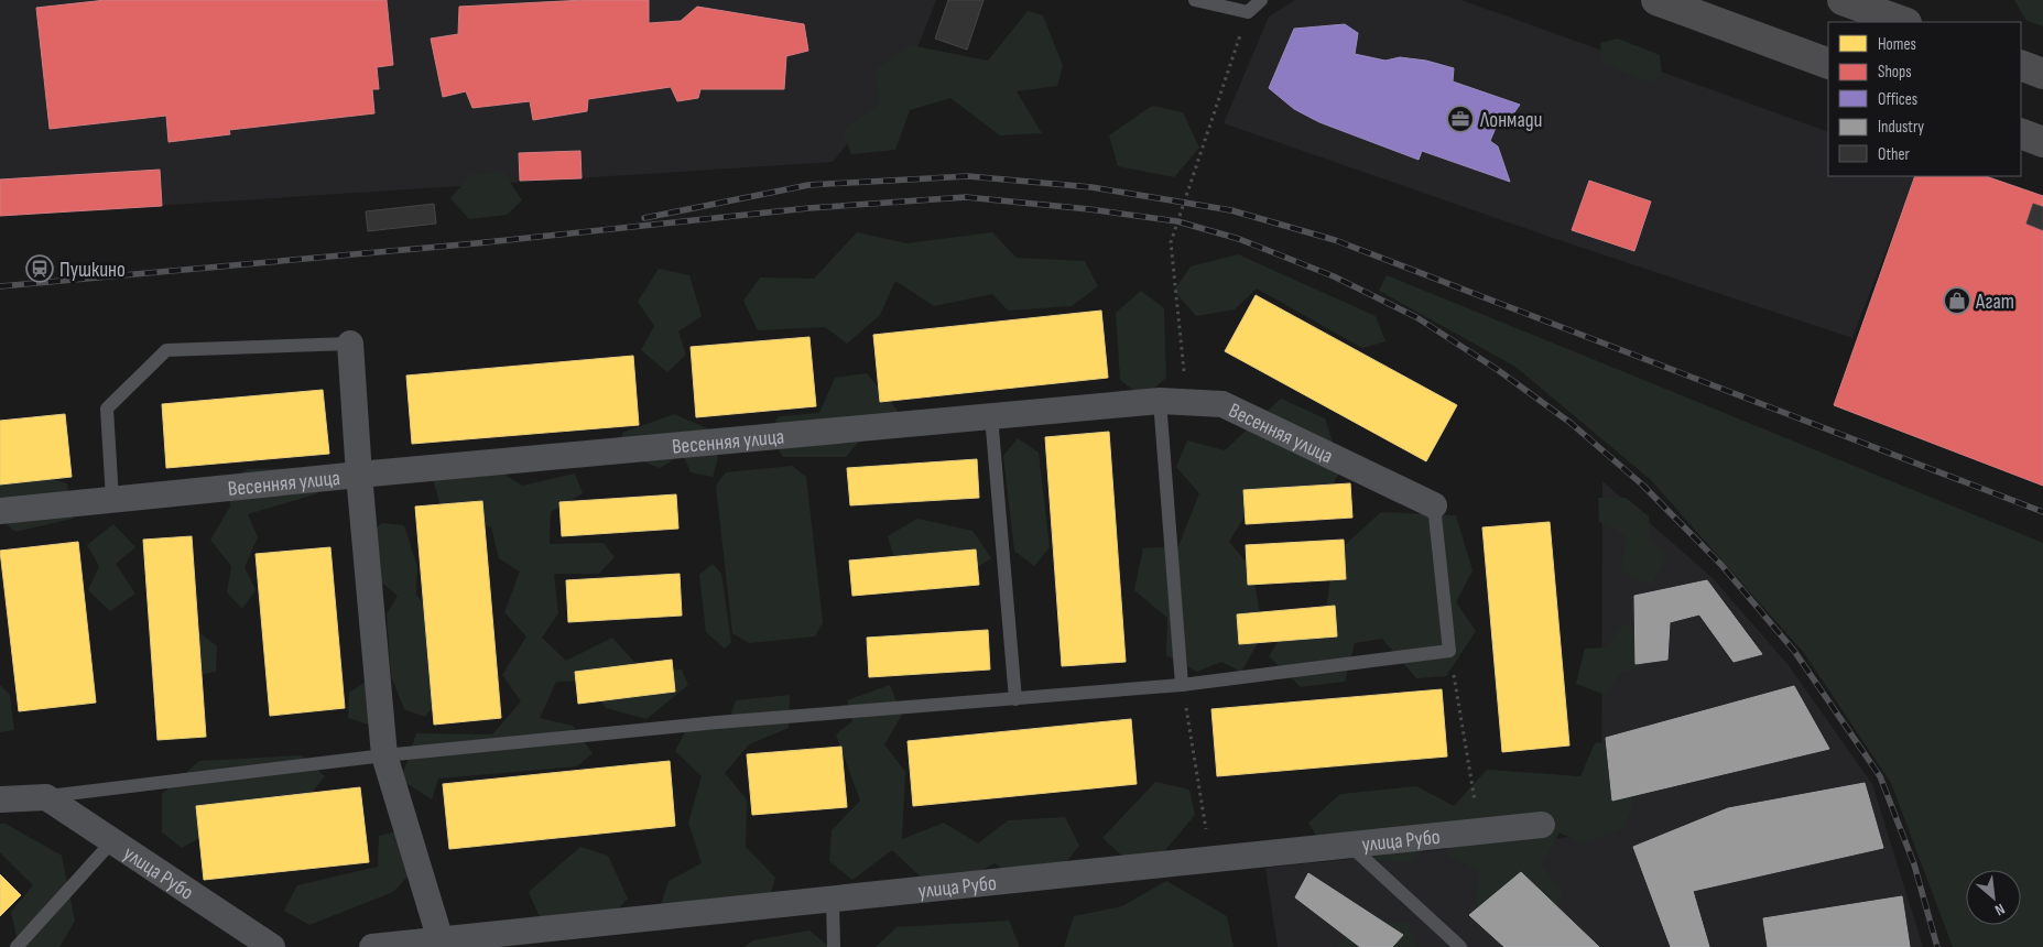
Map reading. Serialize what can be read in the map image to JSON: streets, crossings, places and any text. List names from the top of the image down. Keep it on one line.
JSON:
{"streets":{"street":["Весенняя улица","улица Рубо"]},"places":{"office":["Лонмади"],"station":["Пушкино"],"shop":["Агат"]},"legend":["Homes","Shops","Offices","Industry","Other"],"north":"bottom right"}
